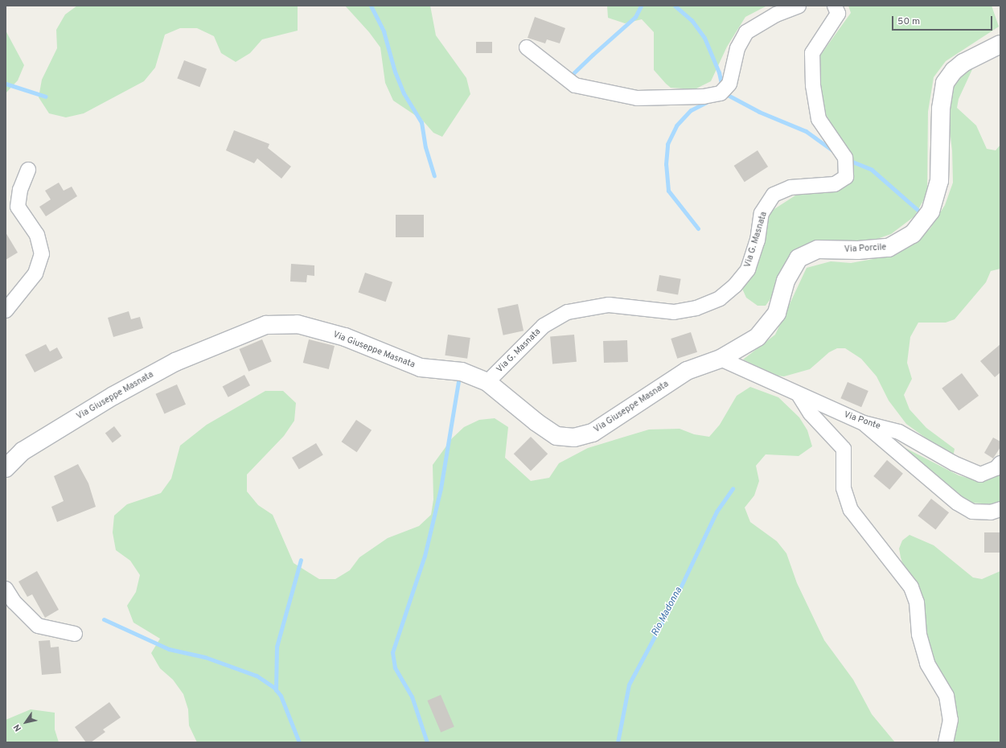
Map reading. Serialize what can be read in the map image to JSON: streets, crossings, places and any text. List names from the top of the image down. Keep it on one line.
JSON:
{"streets":{"street":["Via G. Masnata","Via Porcile","Via Giuseppe Masnata","Via Ponte"]},"crossings":[["Via G. Masnata","Via Giuseppe Masnata"],["Via Porcile","Via Giuseppe Masnata"],["Via Porcile","Via Ponte"],["Via Giuseppe Masnata","Via Ponte"]],"water":["Rio Madonna"],"scale_bar":"50 m","north":"bottom left"}
